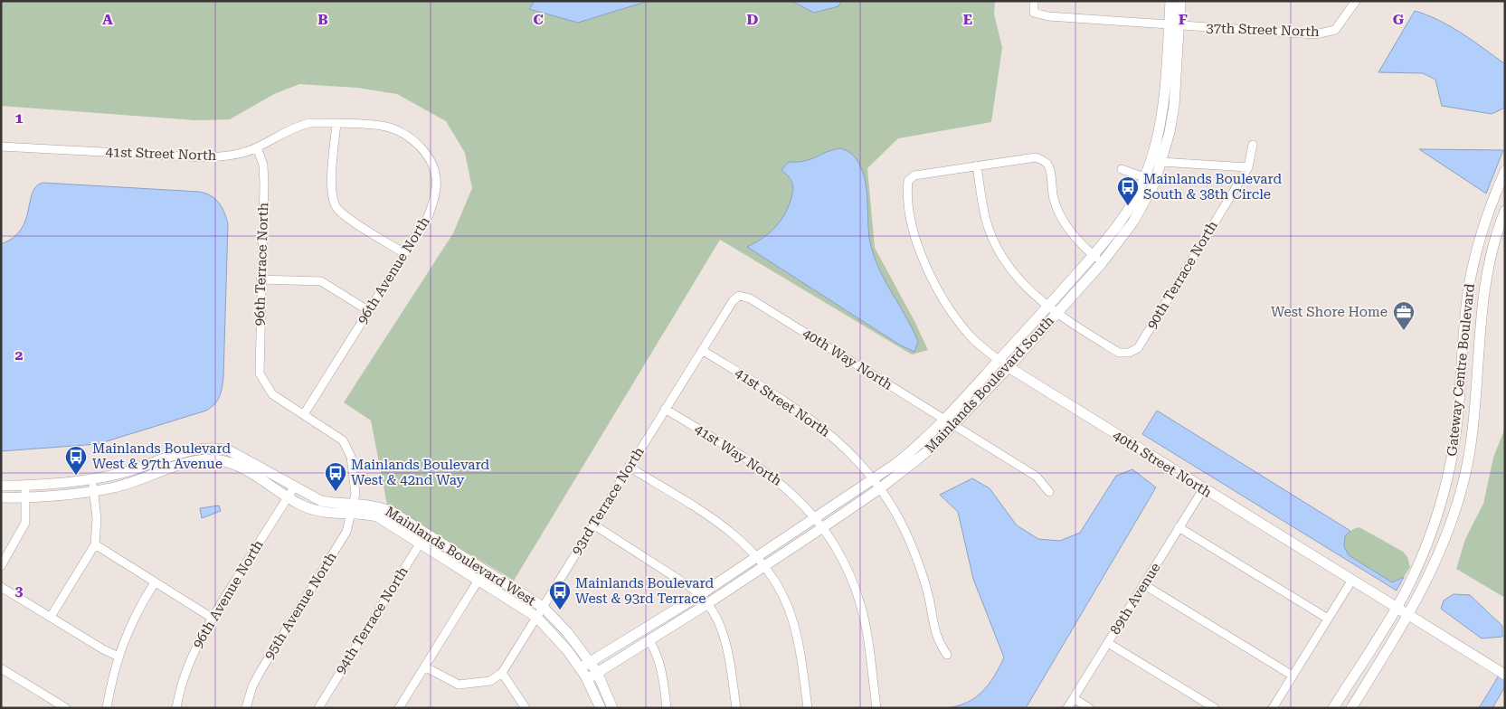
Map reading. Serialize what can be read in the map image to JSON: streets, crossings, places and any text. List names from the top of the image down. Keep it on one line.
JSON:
{"streets":{"street":["37th Street North","41st Street North","96th Terrace North","96th Avenue North","90th Terrace North","40th Way North","Gateway Centre Boulevard","Mainlands Boulevard South","41st Way North","40th Street North","93rd Terrace North","Mainlands Boulevard West","89th Avenue","95th Avenue North","94th Terrace North"]},"crossings":[["37th Street North","Mainlands Boulevard South"],["41st Street North","96th Terrace North"],["41st Street North","96th Avenue North"],["41st Street North","Mainlands Boulevard South"],["41st Street North","93rd Terrace North"],["96th Terrace North","96th Avenue North"],["96th Avenue North","Mainlands Boulevard West"],["90th Terrace North","Mainlands Boulevard South"],["40th Way North","Mainlands Boulevard South"],["40th Way North","93rd Terrace North"],["Gateway Centre Boulevard","40th Street North"],["Mainlands Boulevard South","41st Way North"],["Mainlands Boulevard South","40th Street North"],["Mainlands Boulevard South","Mainlands Boulevard West"],["41st Way North","93rd Terrace North"],["40th Street North","89th Avenue"],["93rd Terrace North","Mainlands Boulevard West"],["Mainlands Boulevard West","95th Avenue North"],["Mainlands Boulevard West","94th Terrace North"]],"places":{"bus stop":["Mainlands Boulevard South & 38th Circle","Mainlands Boulevard West & 97th Avenue","Mainlands Boulevard West & 42nd Way","Mainlands Boulevard West & 93rd Terrace"],"office":["West Shore Home"]},"grid":{"columns":["A","B","C","D","E","F","G"],"rows":["1","2","3"]}}
